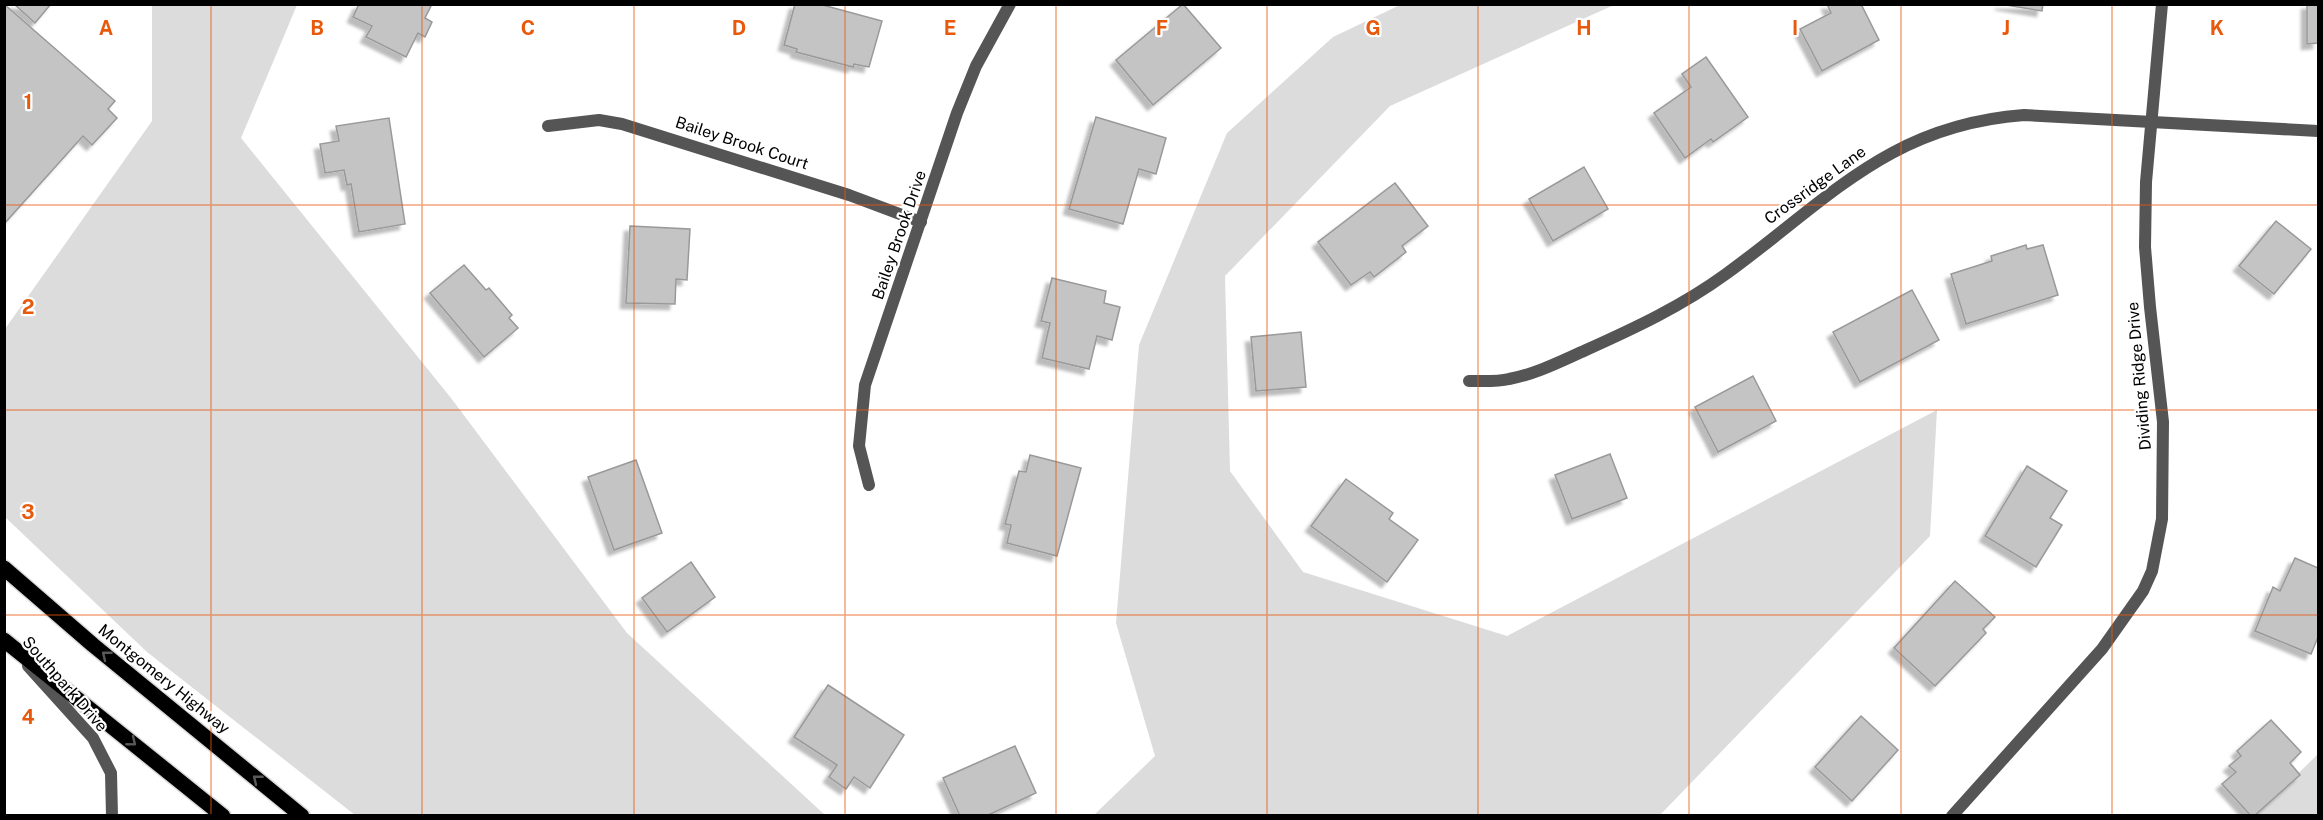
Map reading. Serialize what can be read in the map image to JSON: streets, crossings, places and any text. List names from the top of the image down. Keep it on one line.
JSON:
{"streets":{"main road":["Montgomery Highway"],"street":["Bailey Brook Court","Crossridge Lane","Bailey Brook Drive","Dividing Ridge Drive","Southpark Drive"]},"crossings":[["Bailey Brook Court","Bailey Brook Drive"],["Crossridge Lane","Dividing Ridge Drive"]],"grid":{"columns":["A","B","C","D","E","F","G","H","I","J","K"],"rows":["1","2","3","4"]}}
